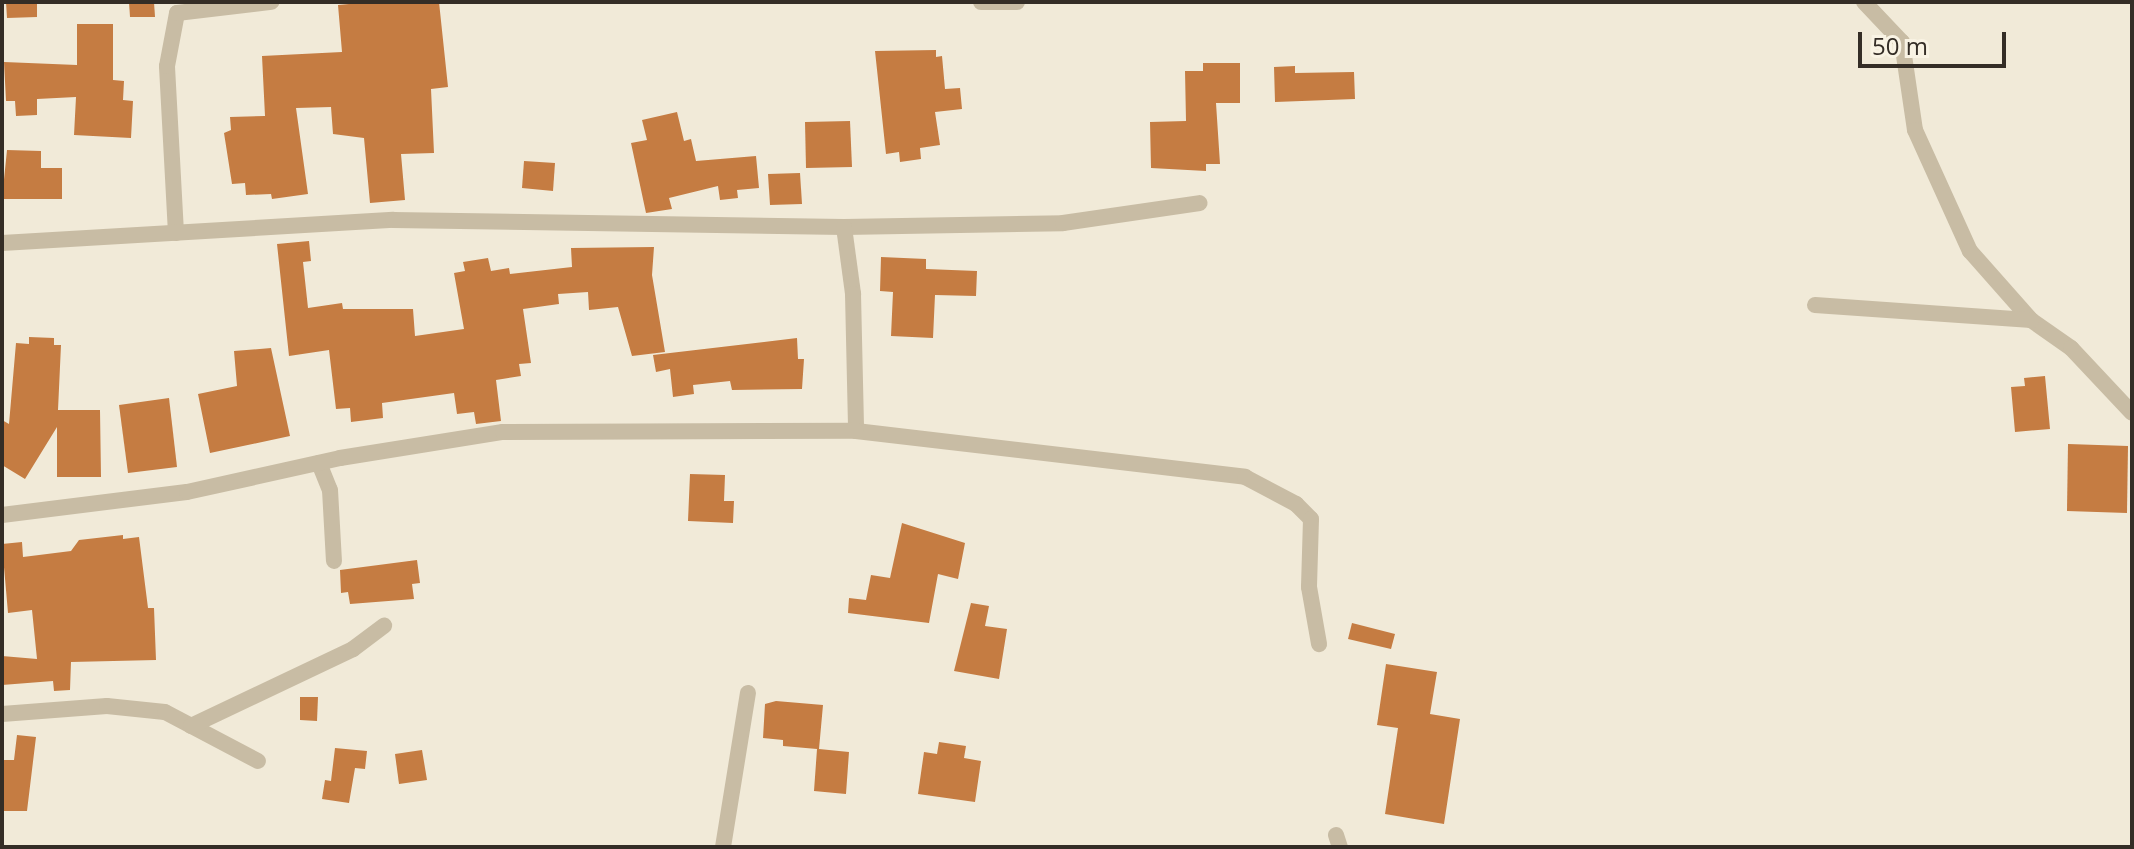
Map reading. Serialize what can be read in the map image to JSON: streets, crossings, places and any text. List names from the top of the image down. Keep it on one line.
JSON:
{"scale_bar":"50 m"}
